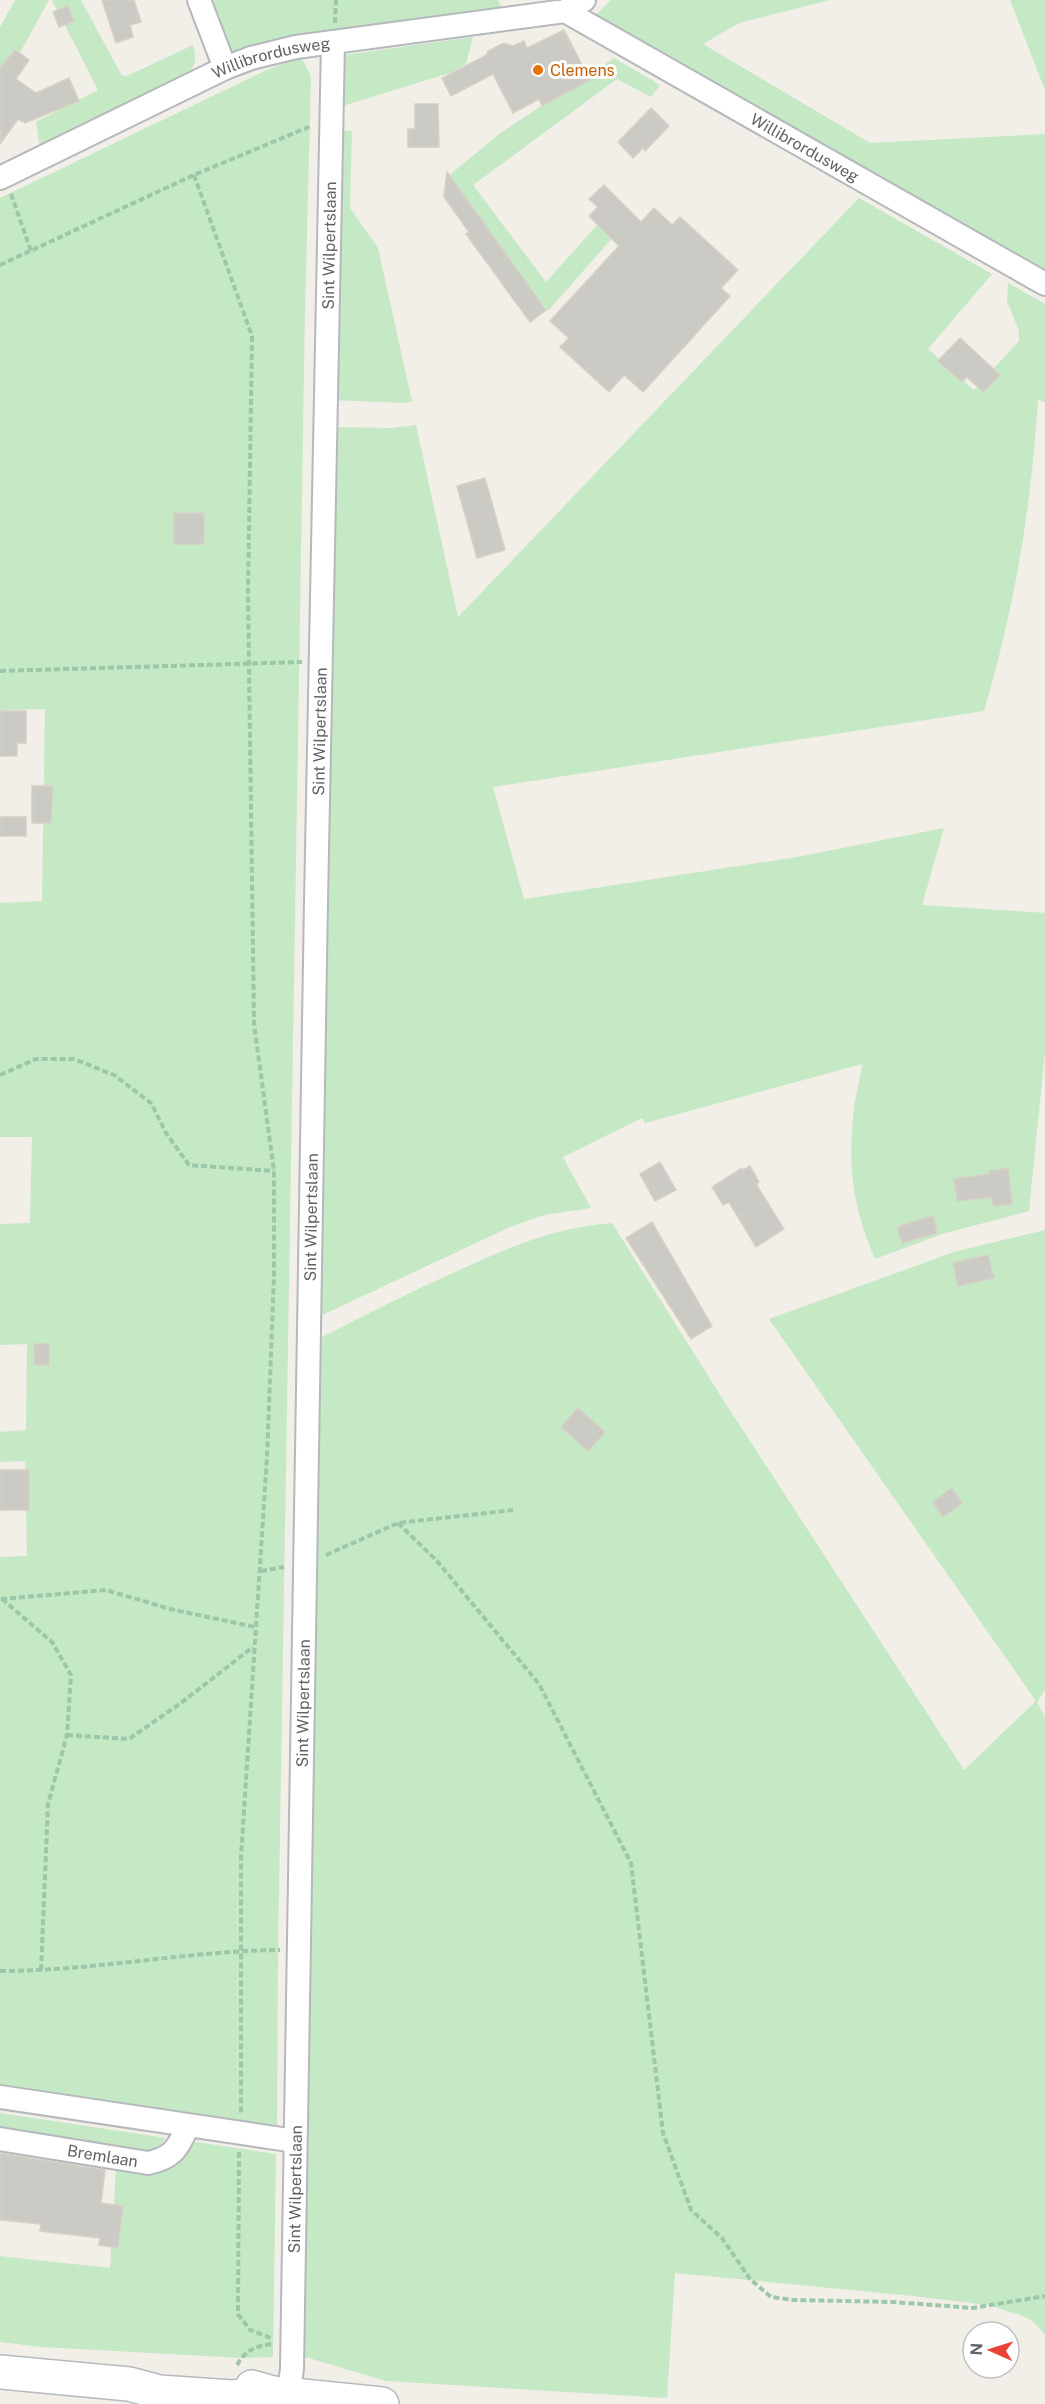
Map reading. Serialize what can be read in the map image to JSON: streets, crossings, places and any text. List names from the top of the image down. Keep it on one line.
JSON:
{"streets":{"street":["Willibrordusweg","Sint Wilpertslaan","Bremlaan"]},"crossings":[["Willibrordusweg","Sint Wilpertslaan"]],"places":["Clemens"],"north":"left"}
